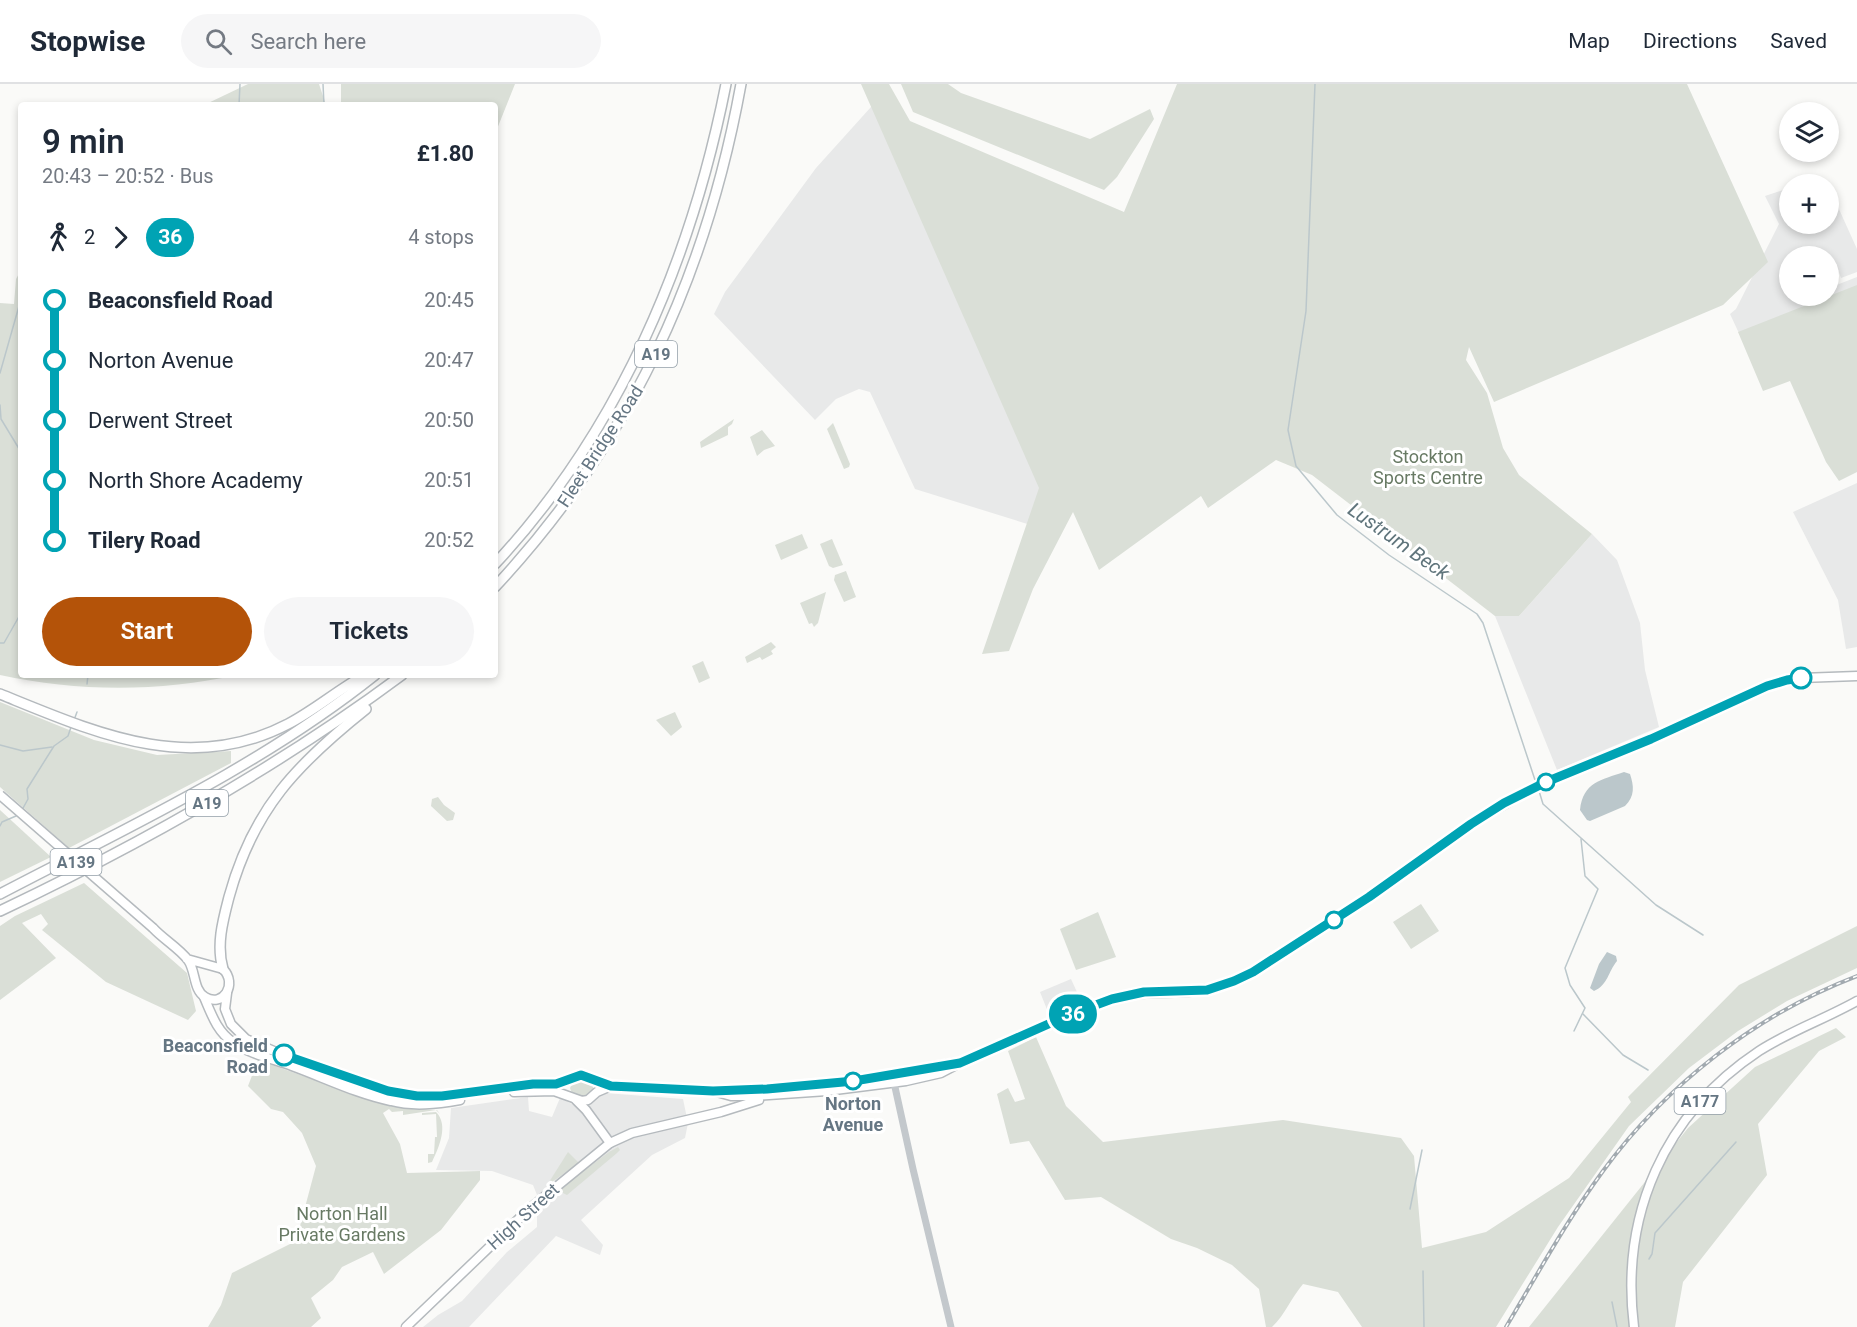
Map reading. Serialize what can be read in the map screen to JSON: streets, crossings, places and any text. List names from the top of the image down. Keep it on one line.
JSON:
{"streets":{"highway":["A19","Fleet Bridge Road"],"main road":["A139","A177","High Street"]},"water":["Lustrum Beck"],"parks":["Stockton Sports Centre","Norton Hall Private Gardens"],"places":["Beaconsfield Road","Norton Avenue"],"lines":["bus line 36"],"page":{"header":"Stopwise","search":"Search here","nav":["Map","Directions","Saved"],"on_map":"36","map_buttons":["+","−"],"heading":["9 min","20:43 – 20:52 · Bus","£1.80"],"legs":["2","36","4 stops"],"list":[{"name":"Beaconsfield Road","value":"20:45"},{"name":"Norton Avenue","value":"20:47"},{"name":"Derwent Street","value":"20:50"},{"name":"North Shore Academy","value":"20:51"},{"name":"Tilery Road","value":"20:52"}],"buttons":["Start","Tickets"]}}
